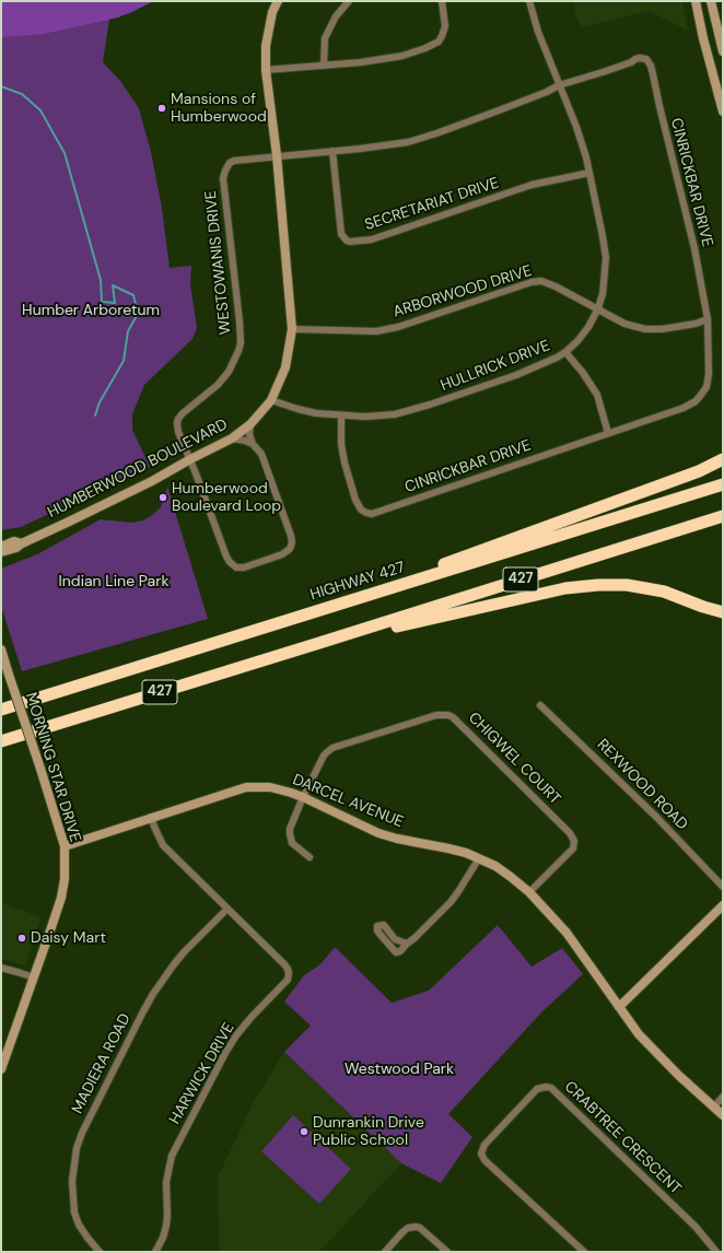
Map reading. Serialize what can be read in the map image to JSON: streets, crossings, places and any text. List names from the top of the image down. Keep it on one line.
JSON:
{"streets":{"highway":["427","HIGHWAY 427"],"street":["CINRICKBAR DRIVE","SECRETARIAT DRIVE","WESTOWANIS DRIVE","ARBORWOOD DRIVE","HULLRICK DRIVE","HUMBERWOOD BOULEVARD","CHIGWEL COURT","MORNING STAR DRIVE","REXWOOD ROAD","DARCEL AVENUE","MADIERA ROAD","HARWICK DRIVE","CRABTREE CRESCENT"]},"crossings":[["CINRICKBAR DRIVE","SECRETARIAT DRIVE"],["CINRICKBAR DRIVE","WESTOWANIS DRIVE"],["CINRICKBAR DRIVE","ARBORWOOD DRIVE"],["CINRICKBAR DRIVE","HULLRICK DRIVE"],["CINRICKBAR DRIVE","HUMBERWOOD BOULEVARD"],["SECRETARIAT DRIVE","HULLRICK DRIVE"],["WESTOWANIS DRIVE","HUMBERWOOD BOULEVARD"],["ARBORWOOD DRIVE","HULLRICK DRIVE"],["ARBORWOOD DRIVE","HUMBERWOOD BOULEVARD"],["HULLRICK DRIVE","HUMBERWOOD BOULEVARD"],["CHIGWEL COURT","DARCEL AVENUE"],["MORNING STAR DRIVE","DARCEL AVENUE"],["DARCEL AVENUE","HARWICK DRIVE"],["MADIERA ROAD","HARWICK DRIVE"]],"parks":["Humber Arboretum","Indian Line Park","Westwood Park"],"places":["Mansions of Humberwood","Humberwood Boulevard Loop","Daisy Mart","Dunrankin Drive Public School"]}
